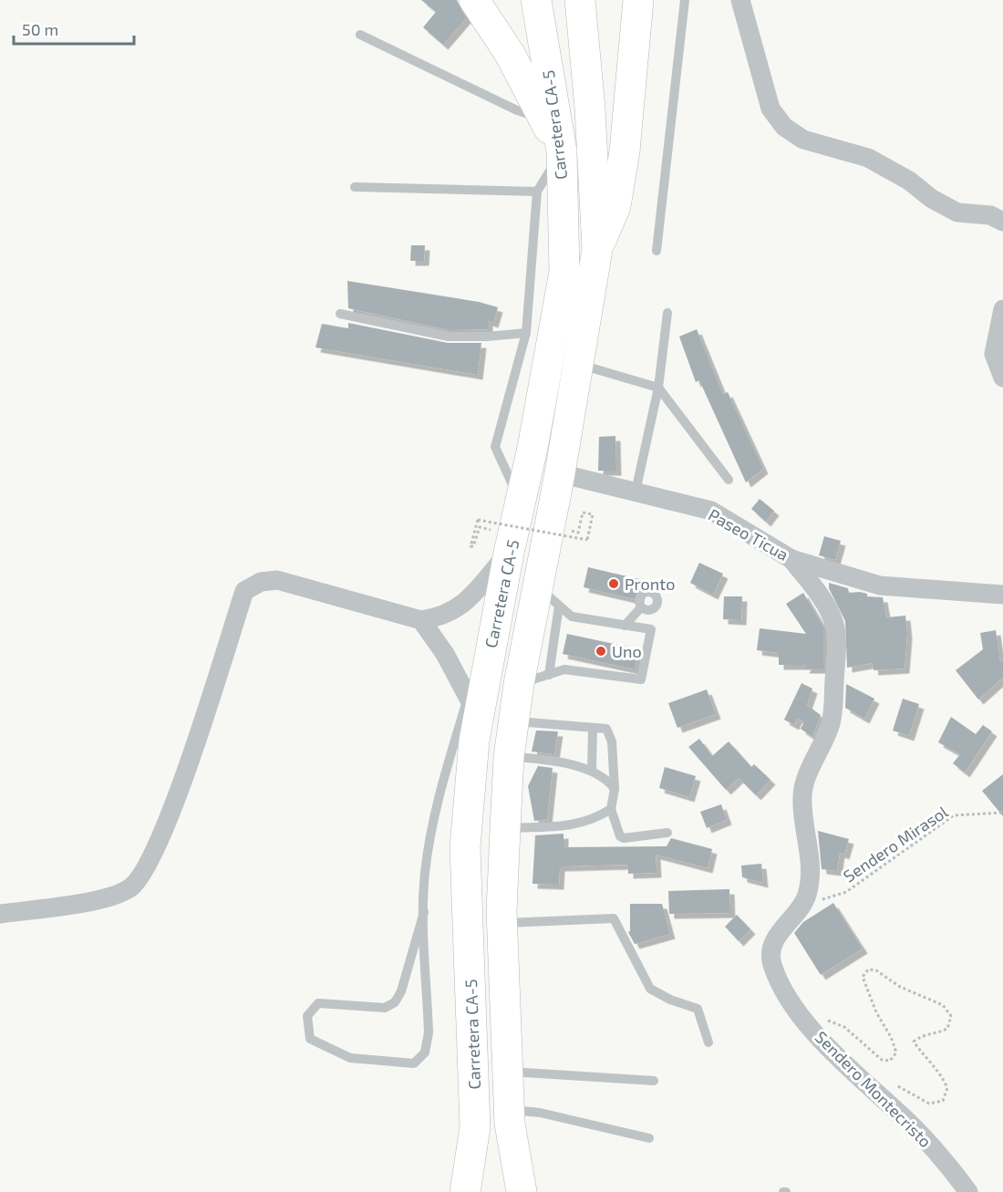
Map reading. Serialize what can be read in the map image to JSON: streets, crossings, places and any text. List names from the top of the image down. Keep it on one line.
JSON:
{"streets":{"highway":["Carretera CA-5"],"street":["Paseo Ticua","Sendero Montecristo"],"path":["Sendero Mirasol"]},"crossings":[["Carretera CA-5","Paseo Ticua"],["Paseo Ticua","Sendero Montecristo"],["Sendero Mirasol","Sendero Montecristo"]],"places":["Pronto","Uno"],"scale_bar":"50 m"}
